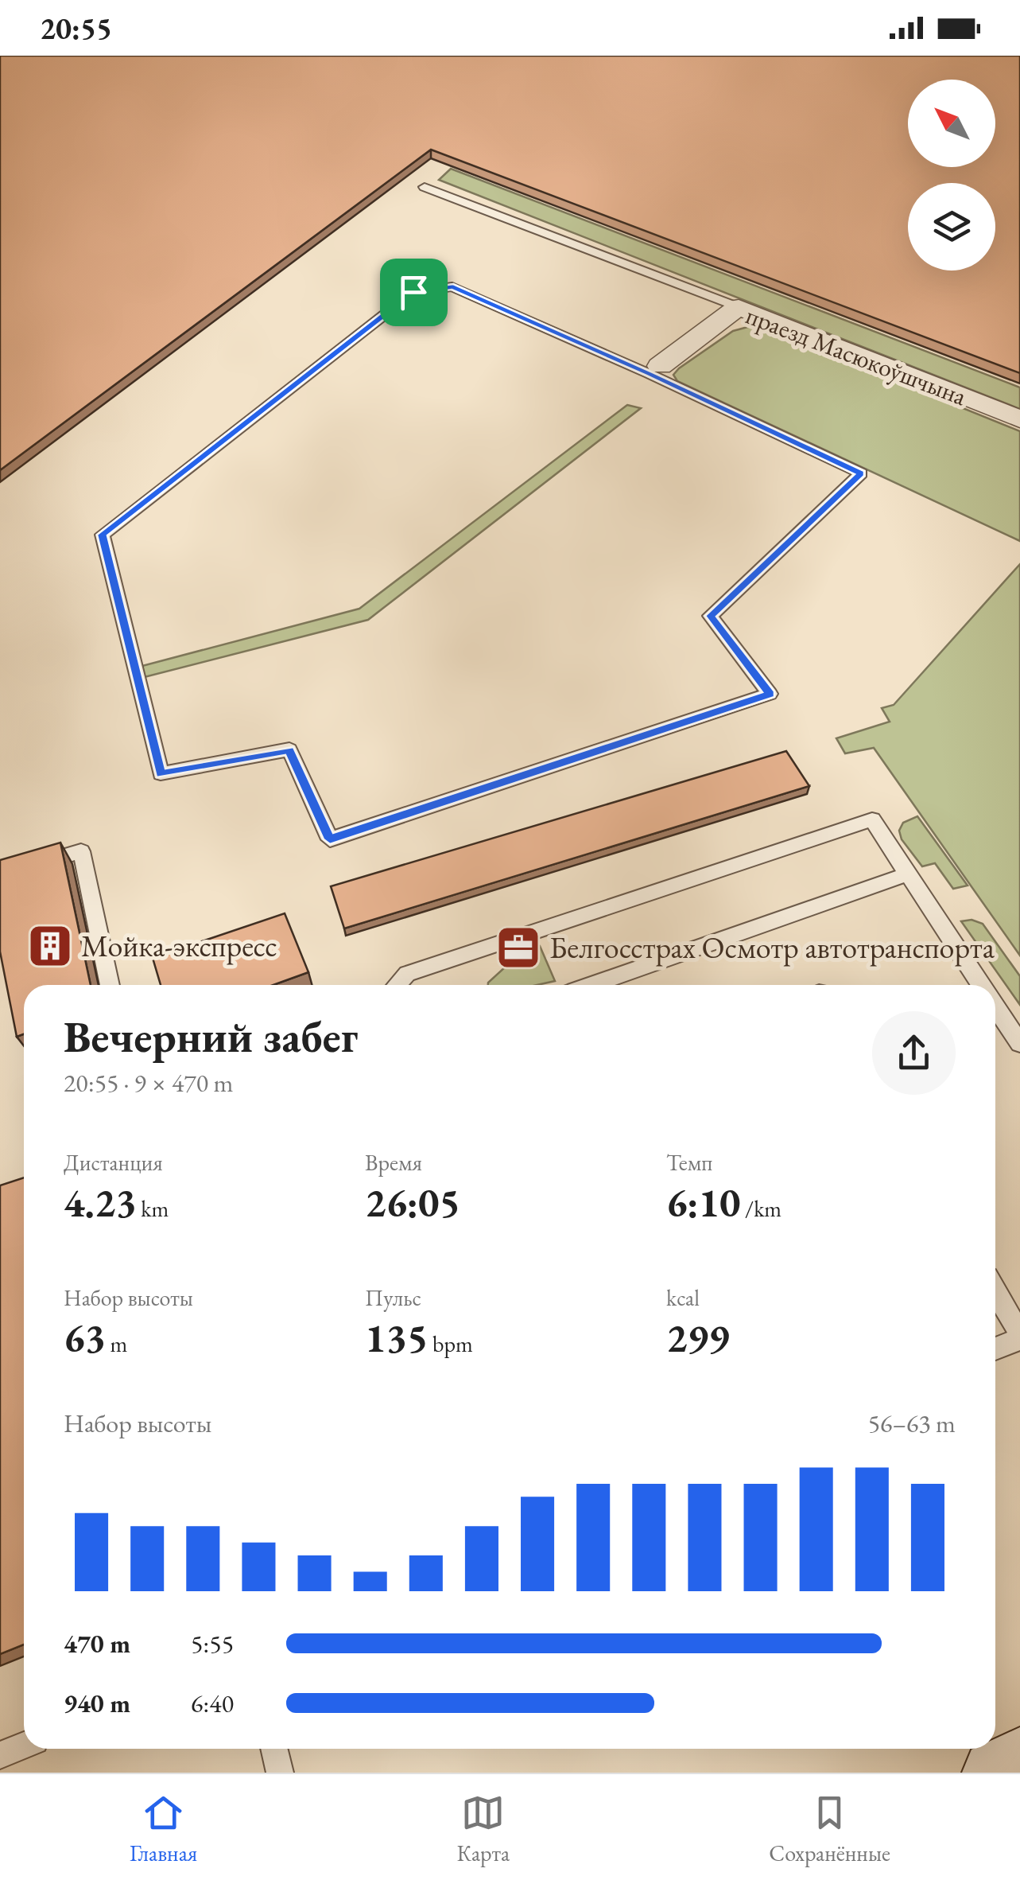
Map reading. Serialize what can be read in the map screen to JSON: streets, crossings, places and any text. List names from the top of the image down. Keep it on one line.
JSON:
{"streets":{"street":["праезд Масюкоўшчына"]},"places":{"building":["Мойка-экспресс"],"office":["Белгосстрах Осмотр автотранспорта"]},"north":"top left","page":{"status":"20:55","heading":["Вечерний забег","20:55 · 9 × 470 m"],"stats":[["Дистанция","4.23 km"],["Время","26:05"],["Темп","6:10 /km"],["Набор высоты","63 m"],["Пульс","135 bpm"],["kcal","299"]],"chart":["Набор высоты","56–63 m"],"list":[{"name":"470 m","note":"5:55"},{"name":"940 m","note":"6:40"}],"tabs":["Главная","Карта","Сохранённые"]}}
